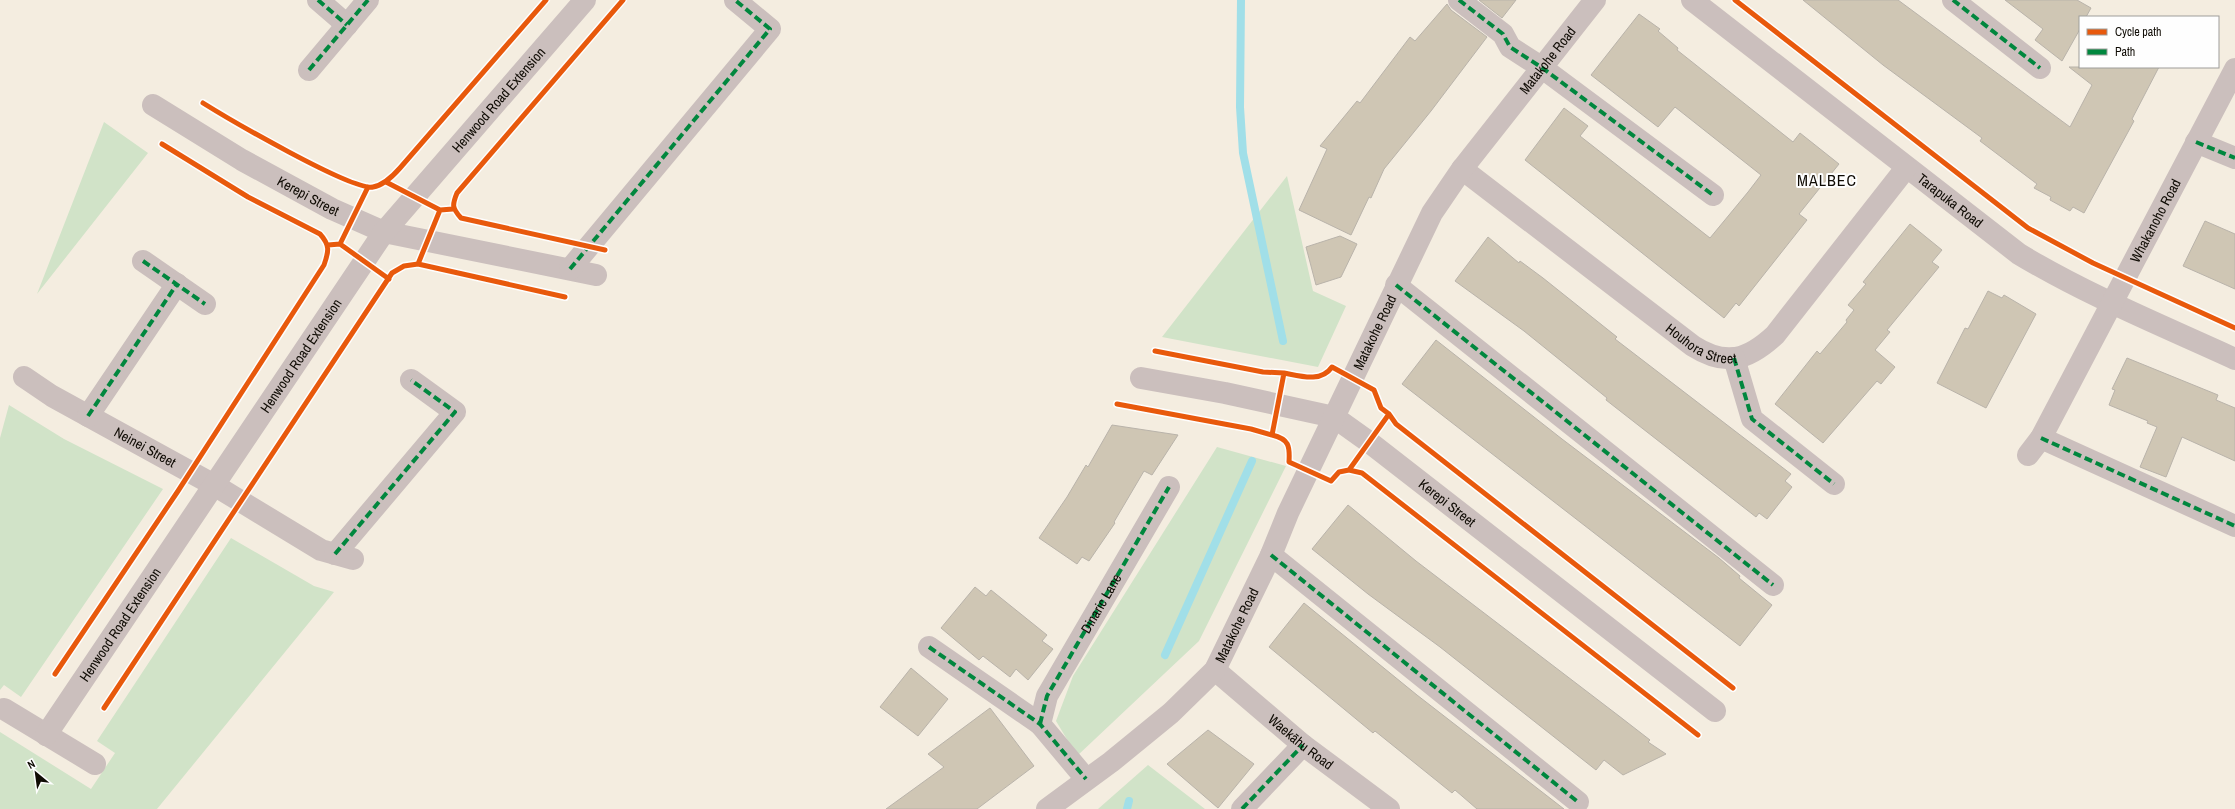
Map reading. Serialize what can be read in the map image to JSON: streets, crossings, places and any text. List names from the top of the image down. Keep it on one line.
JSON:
{"streets":{"street":["Matakohe Road","Henwood Road Extension","Kerepi Street","Tarapuka Road","Whakanoho Road","Houhora Street","Neinei Street","Dinaric Lane","Waekāhu Road"]},"crossings":[["Matakohe Road","Kerepi Street"],["Matakohe Road","Houhora Street"],["Matakohe Road","Waekāhu Road"],["Henwood Road Extension","Kerepi Street"],["Henwood Road Extension","Neinei Street"],["Tarapuka Road","Whakanoho Road"],["Tarapuka Road","Houhora Street"]],"districts":["MALBEC"],"legend":["Cycle path","Path"],"north":"top left"}
